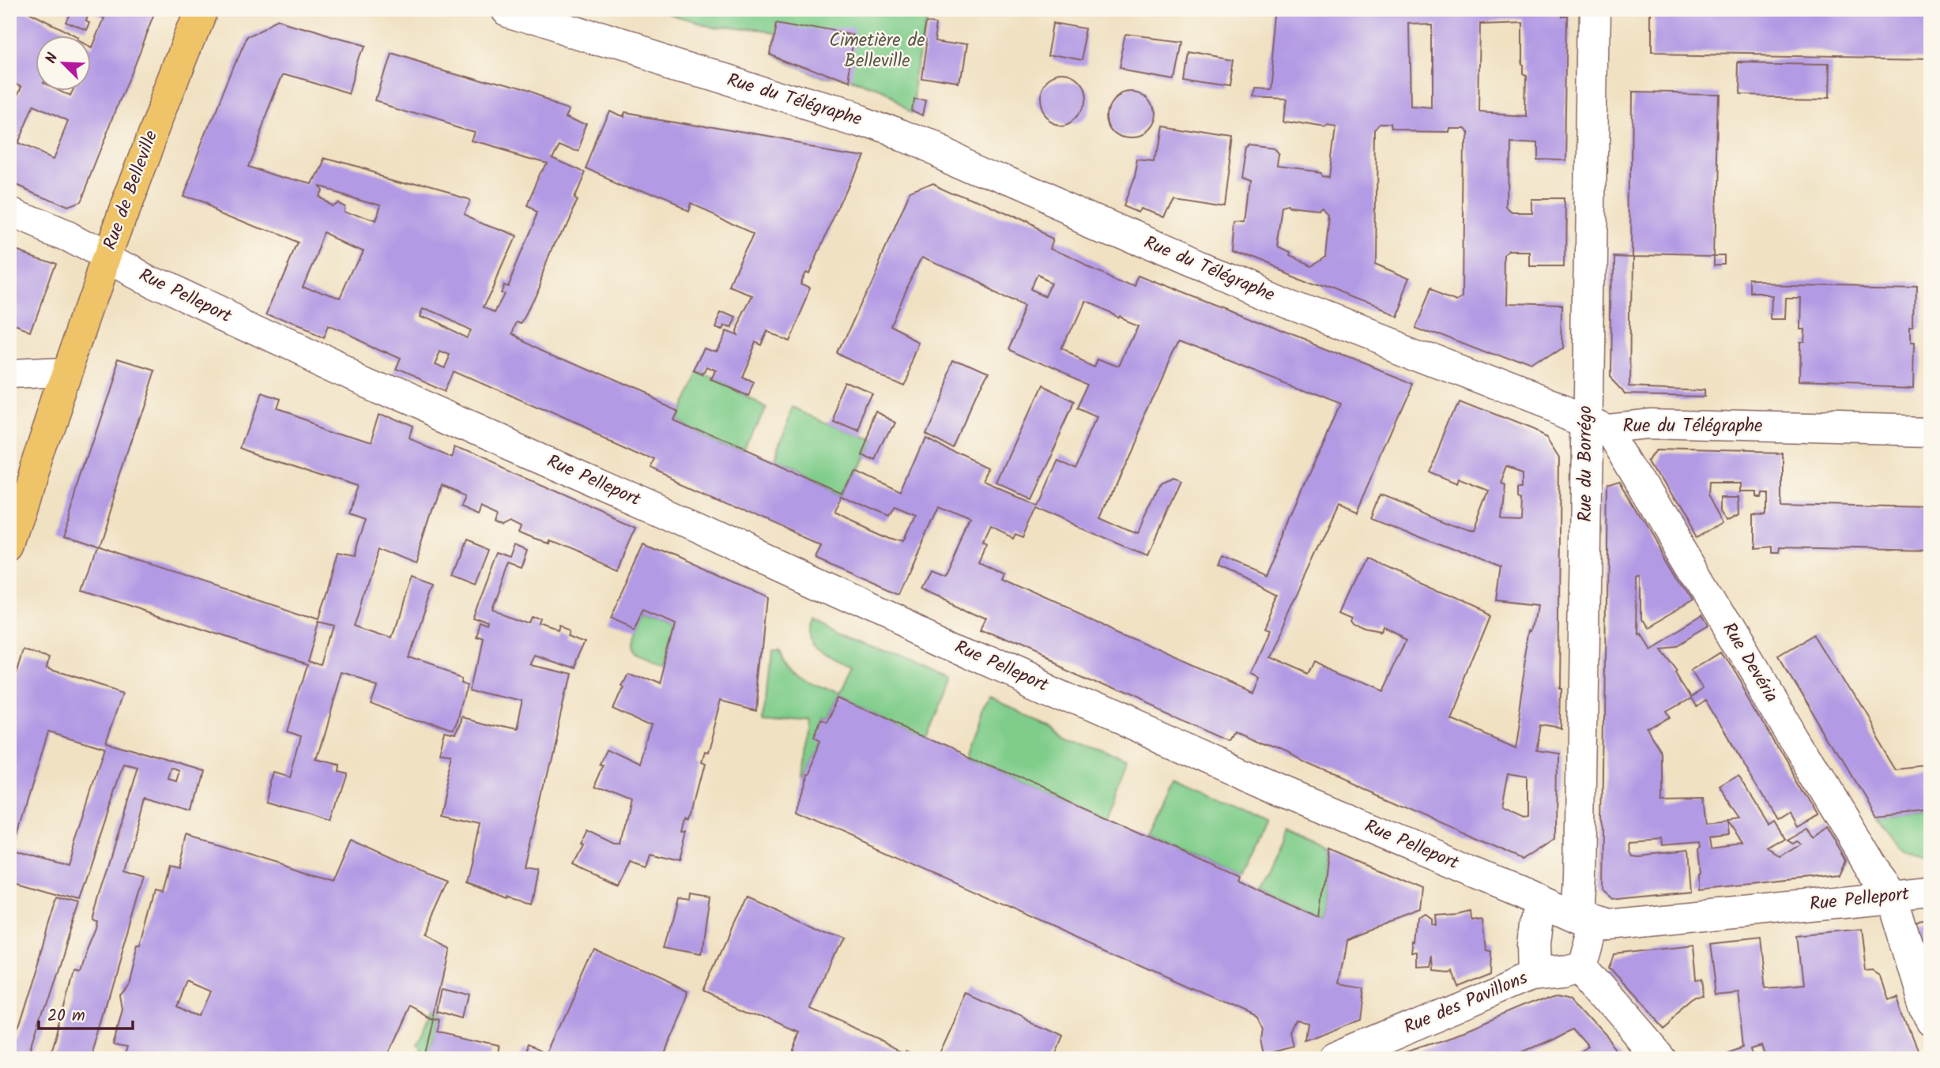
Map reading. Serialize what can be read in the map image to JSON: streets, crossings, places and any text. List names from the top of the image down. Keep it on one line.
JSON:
{"streets":{"main road":["Rue de Belleville"],"street":["Rue du Télégraphe","Rue Pelleport","Rue du Borrégo","Rue Devéria","Rue des Pavillons"]},"crossings":[["Rue du Télégraphe","Rue du Borrégo"],["Rue du Télégraphe","Rue Devéria"],["Rue de Belleville","Rue Pelleport"],["Rue Pelleport","Rue du Borrégo"],["Rue Pelleport","Rue Devéria"],["Rue Pelleport","Rue des Pavillons"],["Rue du Borrégo","Rue Devéria"],["Rue du Borrégo","Rue des Pavillons"]],"parks":["Cimetière de Belleville"],"scale_bar":"20 m","north":"top left"}
